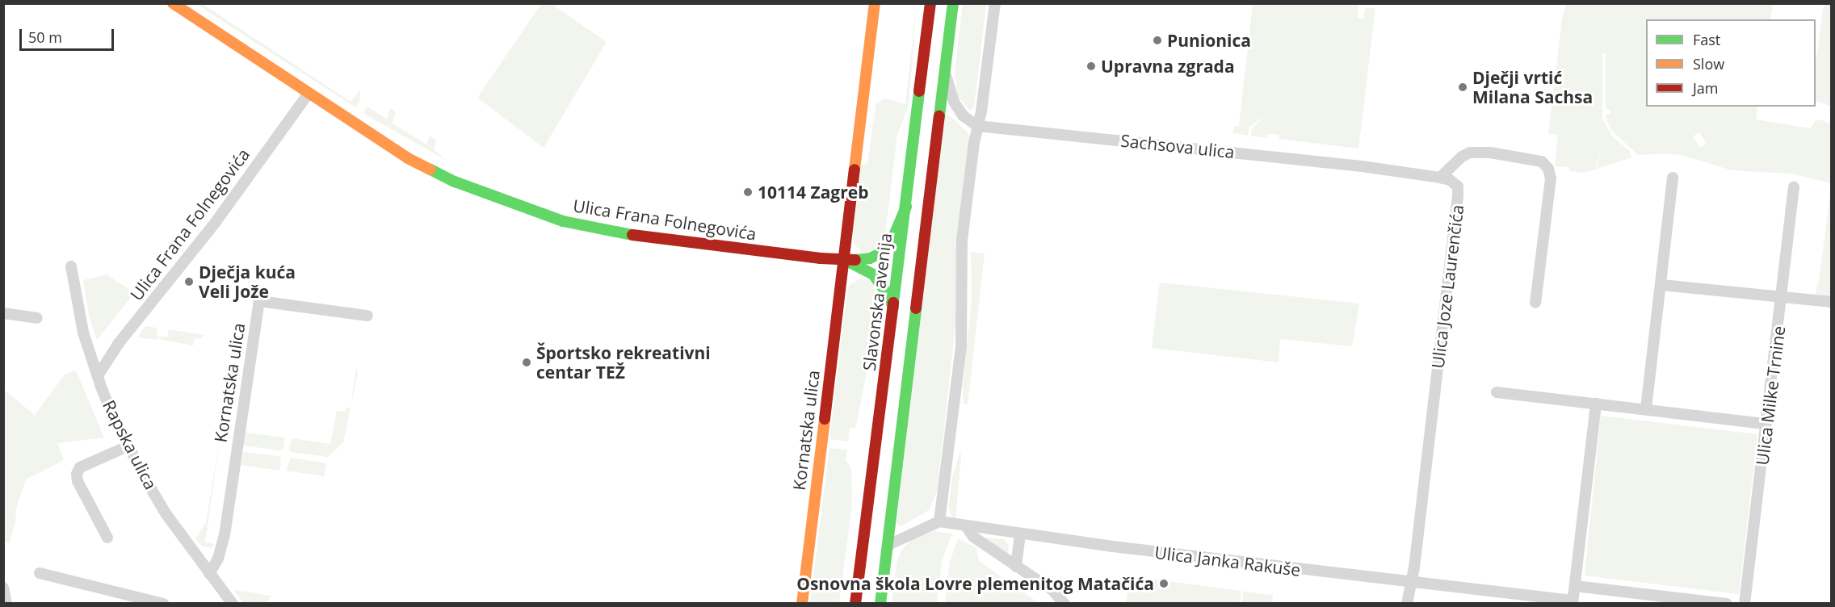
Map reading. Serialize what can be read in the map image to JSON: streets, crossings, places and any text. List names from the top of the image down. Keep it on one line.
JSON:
{"streets":{"main road":["Ulica Frana Folnegovića","Slavonska avenija","Kornatska ulica"],"street":["Sachsova ulica","Ulica Joze Laurenčića","Ulica Milke Trnine","Rapska ulica","Ulica Janka Rakuše"]},"crossings":[["Sachsova ulica","Ulica Joze Laurenčića"],["Ulica Frana Folnegovića","Kornatska ulica"],["Ulica Frana Folnegovića","Rapska ulica"],["Ulica Joze Laurenčića","Ulica Janka Rakuše"],["Kornatska ulica","Rapska ulica"]],"places":["Punionica","Upravna zgrada","Dječji vrtić Milana Sachsa","10114 Zagreb","Dječja kuća Veli Jože","Športsko rekreativni centar TEŽ","Osnovna škola Lovre plemenitog Matačića"],"legend":["Fast","Slow","Jam"],"scale_bar":"50 m"}
